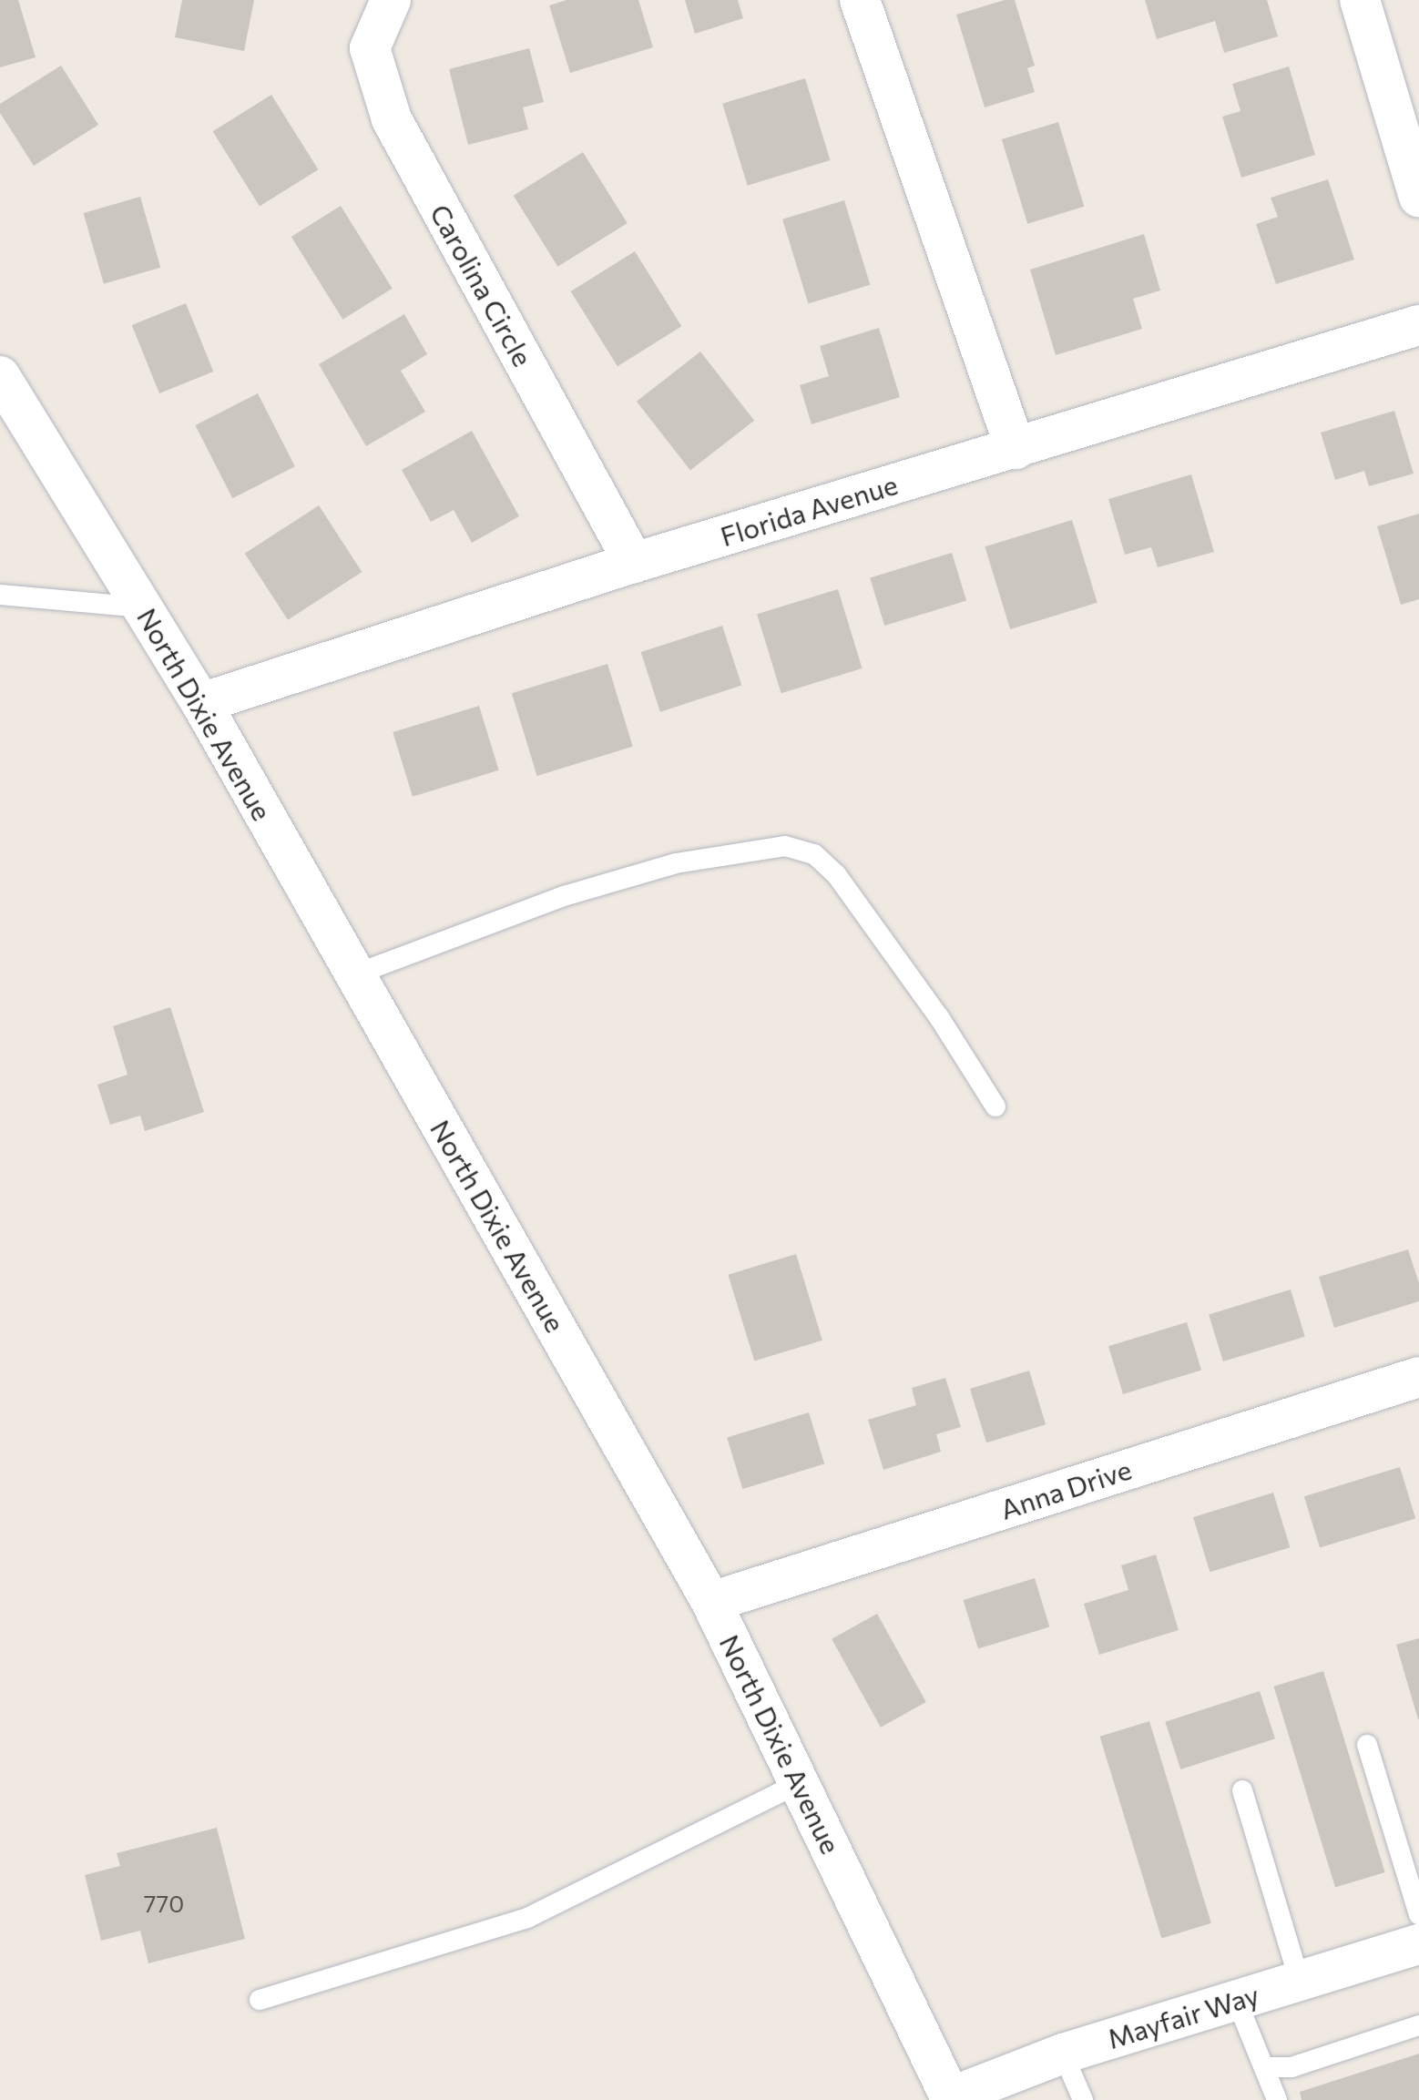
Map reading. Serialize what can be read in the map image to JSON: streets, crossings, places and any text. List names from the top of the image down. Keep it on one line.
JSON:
{"streets":{"street":["Carolina Circle","Florida Avenue","North Dixie Avenue","Anna Drive","Mayfair Way"]},"crossings":[["Carolina Circle","Florida Avenue"],["Florida Avenue","North Dixie Avenue"],["North Dixie Avenue","Anna Drive"],["North Dixie Avenue","Mayfair Way"]],"house_numbers":["770"]}
